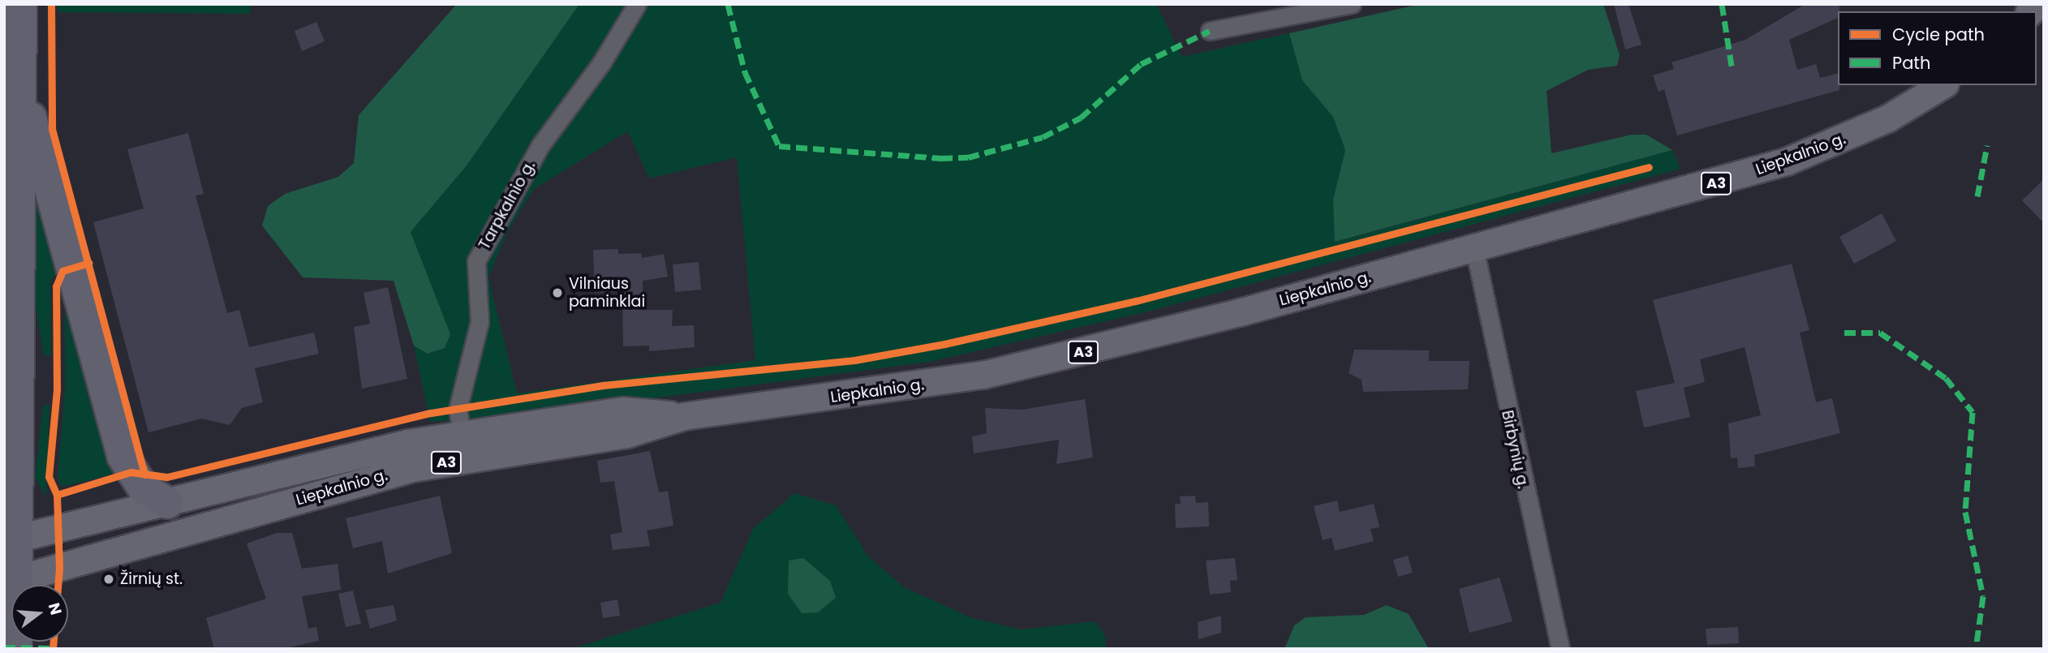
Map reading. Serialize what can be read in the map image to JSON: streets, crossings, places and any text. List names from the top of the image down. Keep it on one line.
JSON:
{"streets":{"main road":["Liepkalnio g.","A3"],"street":["Tarpkalnio g.","Birbynių g."]},"crossings":[["Liepkalnio g.","Tarpkalnio g."],["Liepkalnio g.","Birbynių g."]],"places":["Vilniaus paminklai","Žirnių st."],"legend":["Cycle path","Path"],"north":"right"}
